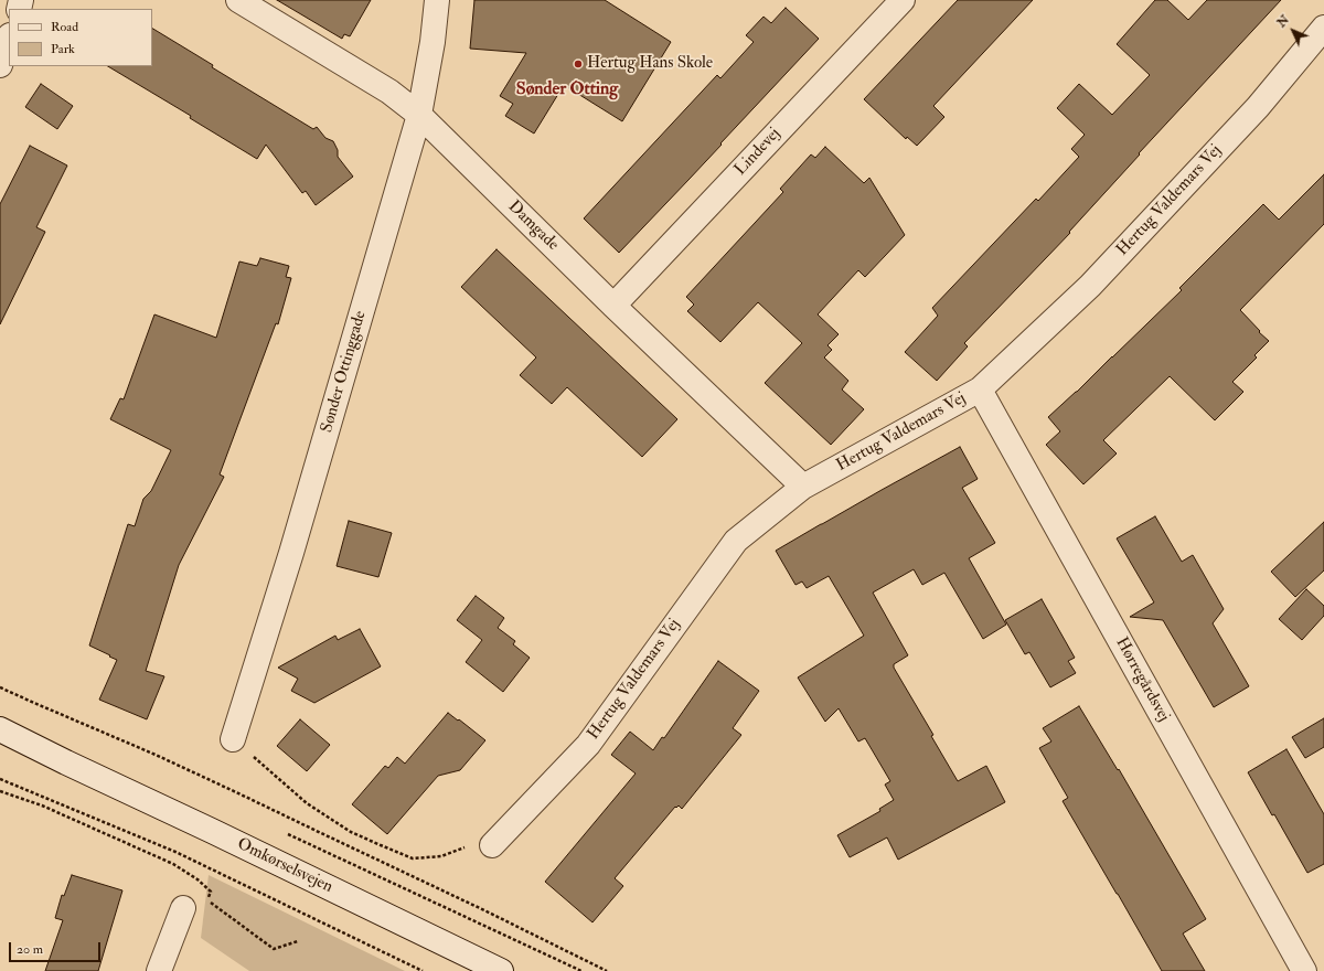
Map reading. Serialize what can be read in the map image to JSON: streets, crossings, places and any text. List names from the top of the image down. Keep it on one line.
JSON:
{"streets":{"street":["Lindevej","Hertug Valdemars Vej","Damgade","Sønder Ottinggade","Hørregårdsvej","Omkørselsvejen"]},"crossings":[["Lindevej","Damgade"],["Hertug Valdemars Vej","Damgade"],["Hertug Valdemars Vej","Hørregårdsvej"],["Damgade","Sønder Ottinggade"]],"districts":["Sønder Otting"],"places":["Hertug Hans Skole"],"legend":["Road","Park"],"scale_bar":"20 m","north":"top left"}
